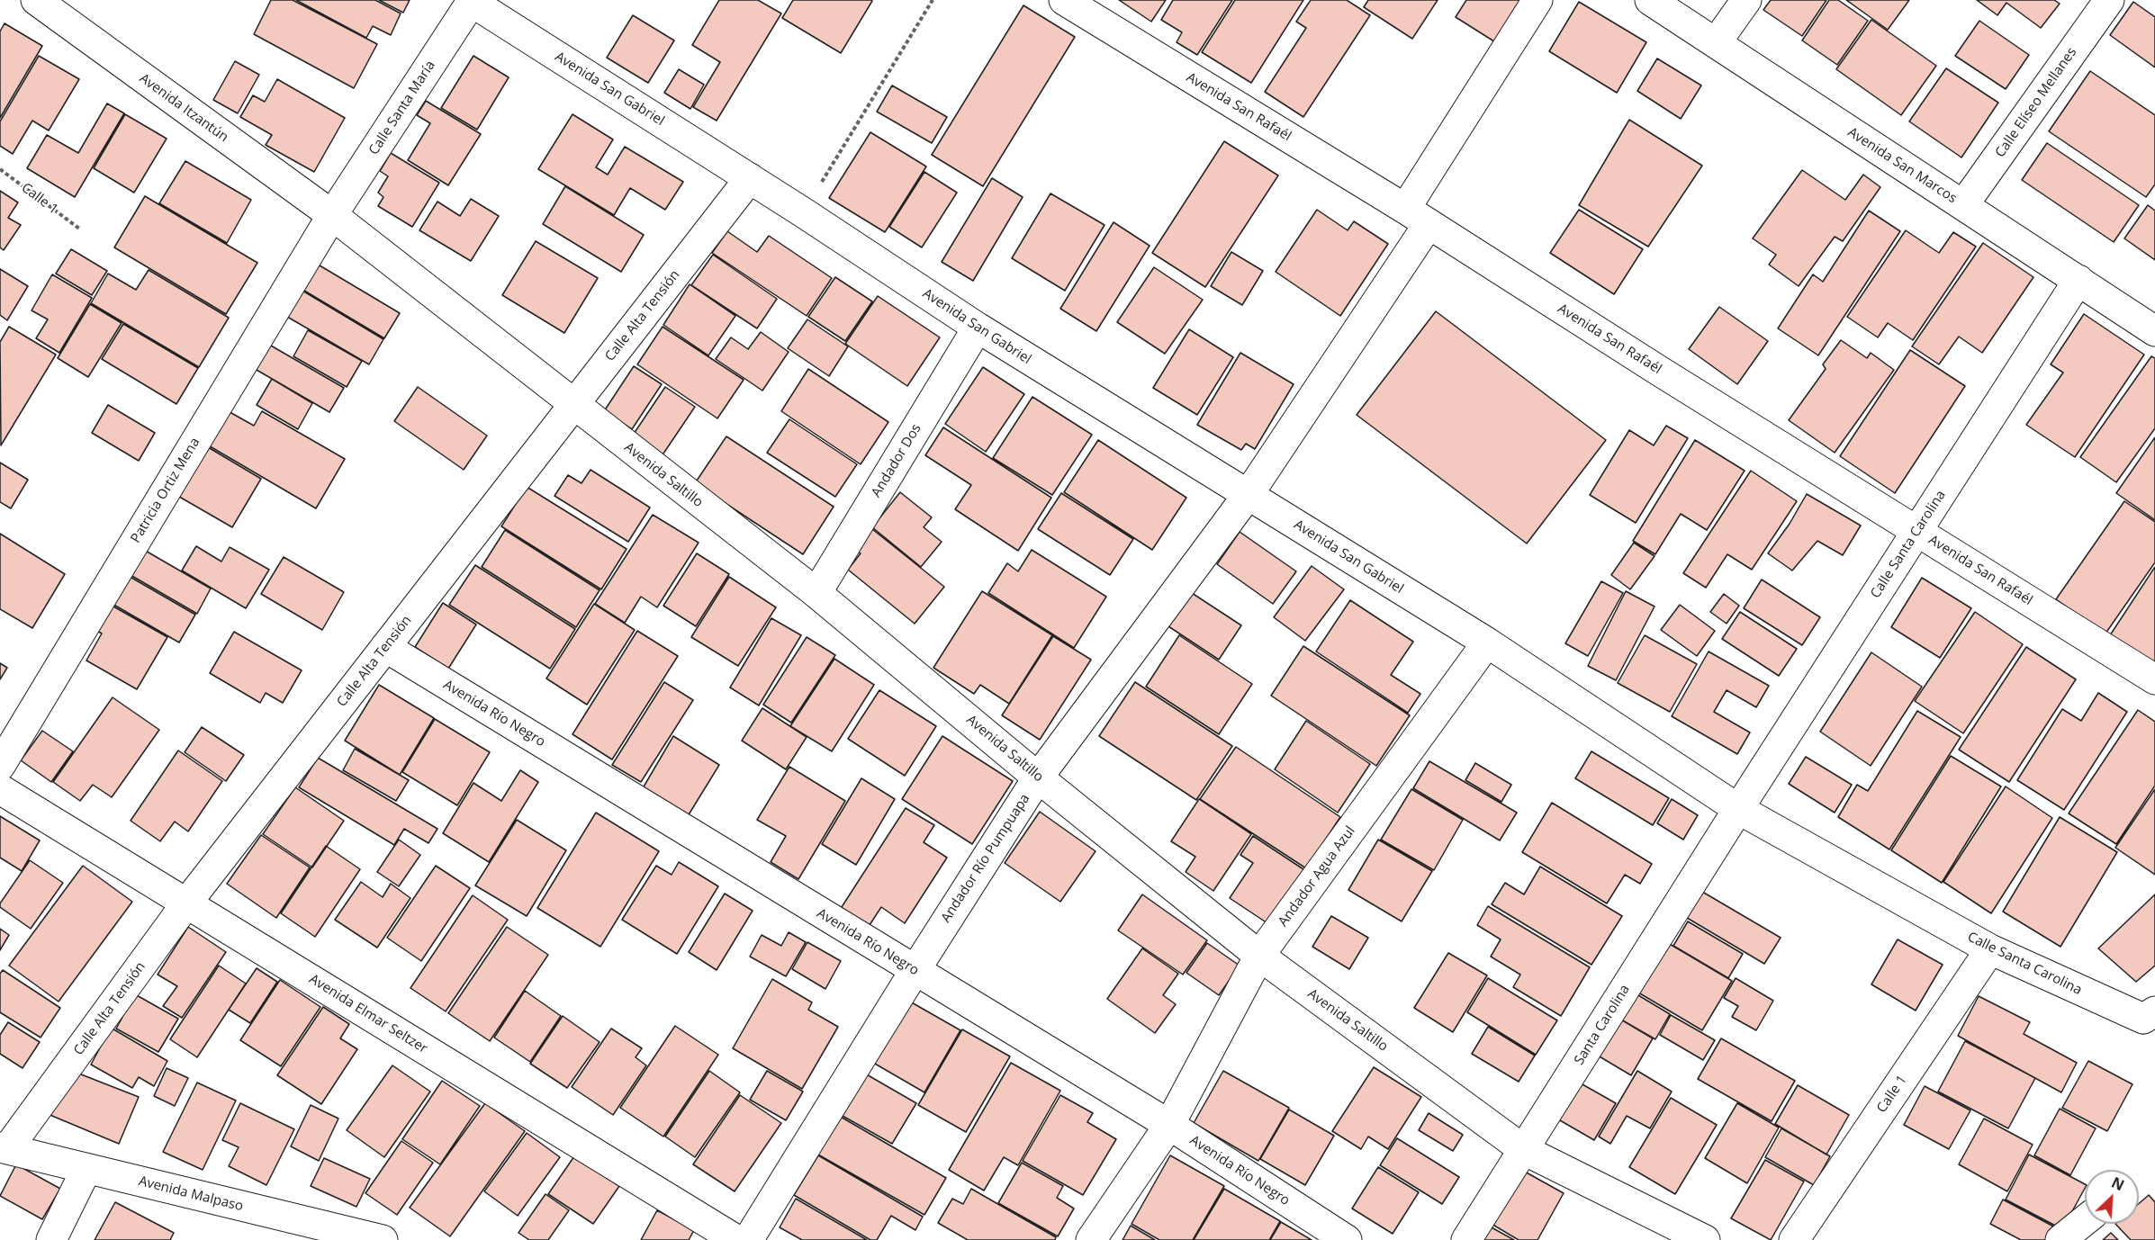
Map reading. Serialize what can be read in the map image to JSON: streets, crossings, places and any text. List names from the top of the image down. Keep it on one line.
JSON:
{"streets":{"street":["Avenida San Gabriel","Calle Elíseo Mellanes","Avenida San Rafaél","Avenida Itzantún","Calle Santa María","Avenida San Marcos","Calle 1","Calle Alta Tensión","Andador Dos","Avenida Saltillo","Patricia Ortiz Mena","Calle Santa Carolina","Avenida Río Negro","Andador Río Pumpuapa","Andador Agua Azul","Avenida Elmar Seltzer","Santa Carolina","Avenida Malpaso"]},"crossings":[["Avenida San Gabriel","Calle Santa María"],["Avenida San Gabriel","Calle Alta Tensión"],["Avenida San Gabriel","Andador Dos"],["Avenida San Gabriel","Calle Santa Carolina"],["Avenida San Gabriel","Andador Río Pumpuapa"],["Avenida San Gabriel","Andador Agua Azul"],["Calle Elíseo Mellanes","Avenida San Marcos"],["Avenida San Rafaél","Calle Santa Carolina"],["Avenida San Rafaél","Andador Río Pumpuapa"],["Avenida Itzantún","Calle Santa María"],["Avenida Itzantún","Avenida Saltillo"],["Avenida Itzantún","Patricia Ortiz Mena"],["Calle Santa María","Avenida Saltillo"],["Calle Santa María","Patricia Ortiz Mena"],["Avenida San Marcos","Calle Santa Carolina"],["Calle 1","Calle Santa Carolina"],["Calle Alta Tensión","Avenida Saltillo"],["Calle Alta Tensión","Avenida Río Negro"],["Calle Alta Tensión","Avenida Elmar Seltzer"],["Calle Alta Tensión","Avenida Malpaso"],["Andador Dos","Avenida Saltillo"],["Avenida Saltillo","Patricia Ortiz Mena"],["Avenida Saltillo","Andador Río Pumpuapa"],["Avenida Saltillo","Andador Agua Azul"],["Avenida Saltillo","Santa Carolina"],["Calle Santa Carolina","Andador Agua Azul"],["Calle Santa Carolina","Santa Carolina"],["Avenida Río Negro","Andador Río Pumpuapa"],["Avenida Río Negro","Andador Agua Azul"]],"north":"top right"}
